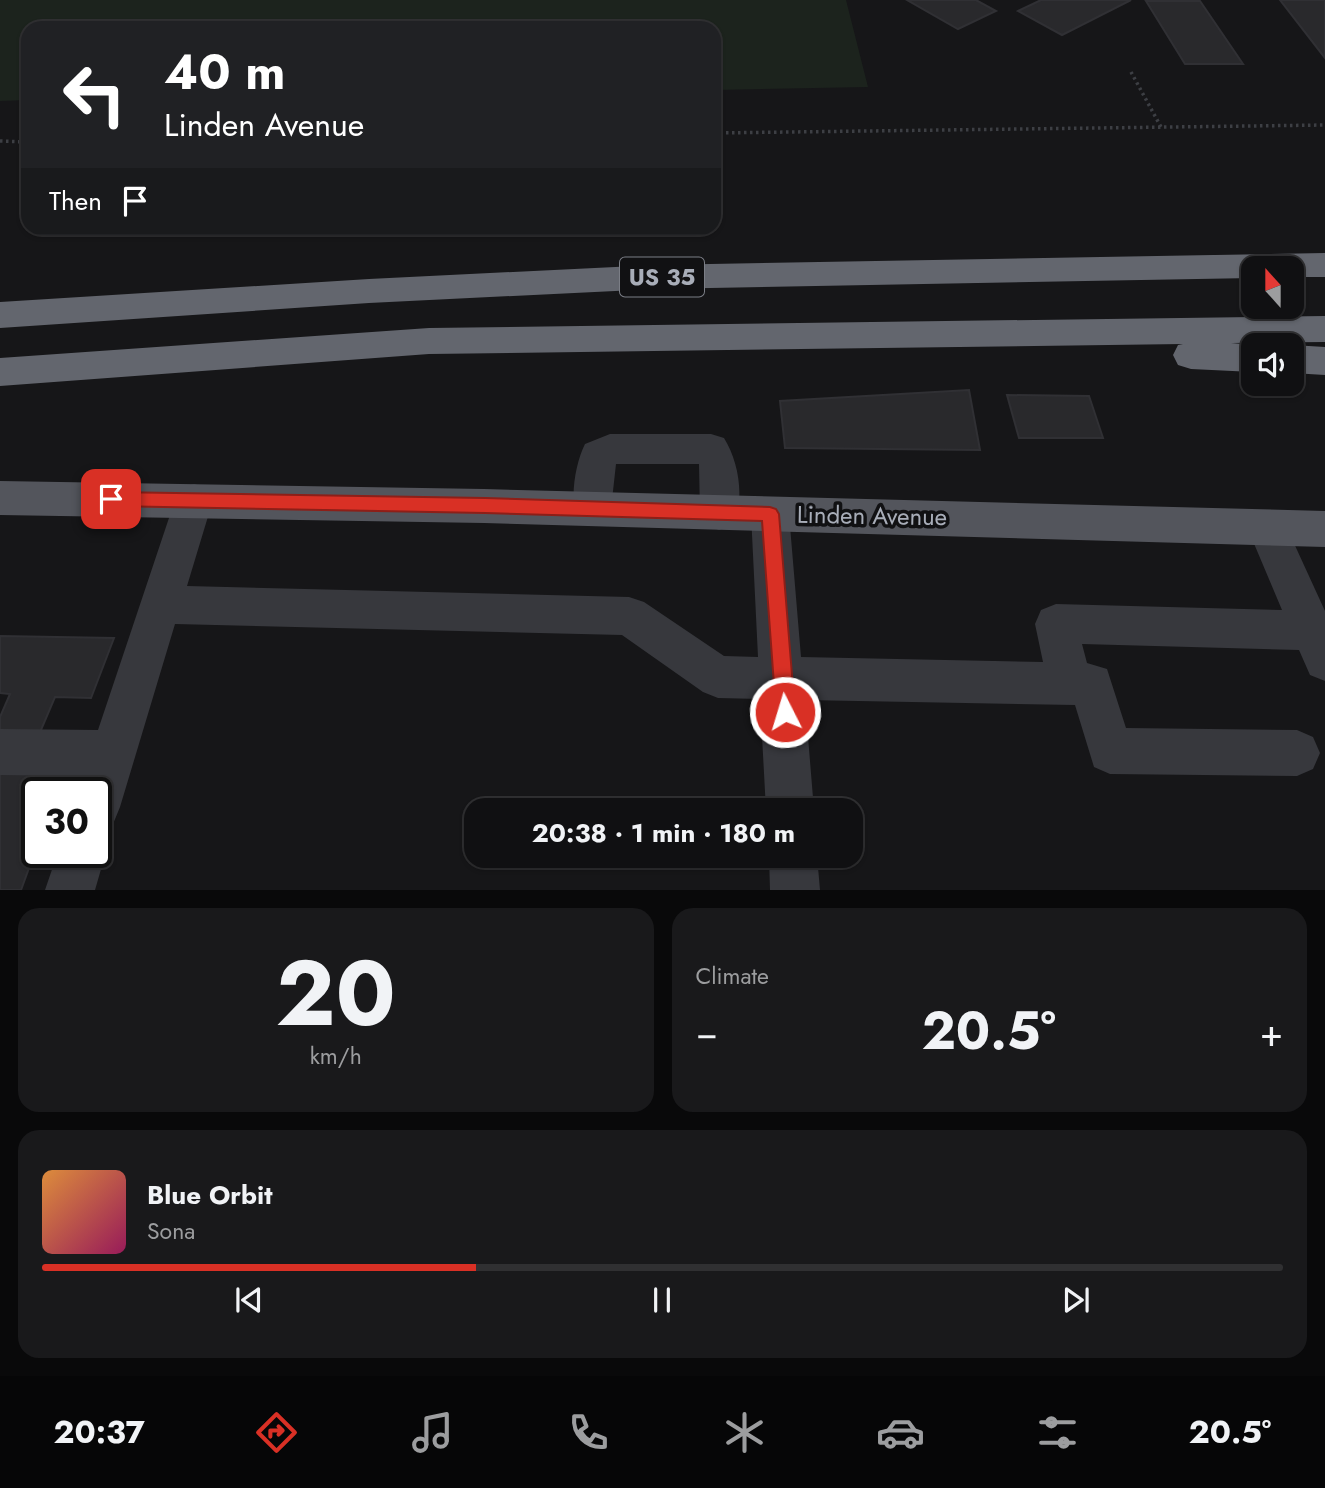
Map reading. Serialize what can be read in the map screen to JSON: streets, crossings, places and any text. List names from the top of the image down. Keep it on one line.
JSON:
{"streets":{"highway":["US 35"],"main road":["Linden Avenue"]},"north":"top","page":{"turn":["40 m","Linden Avenue"],"then":"Then","limit":"30","trip":"20:38 · 1 min · 180 m","tile":[["20","km/h"],"Climate"],"heat":["−","20.5°","+"],"song":["Blue Orbit","Sona"],"tabs":["20:37","20.5°"]}}
